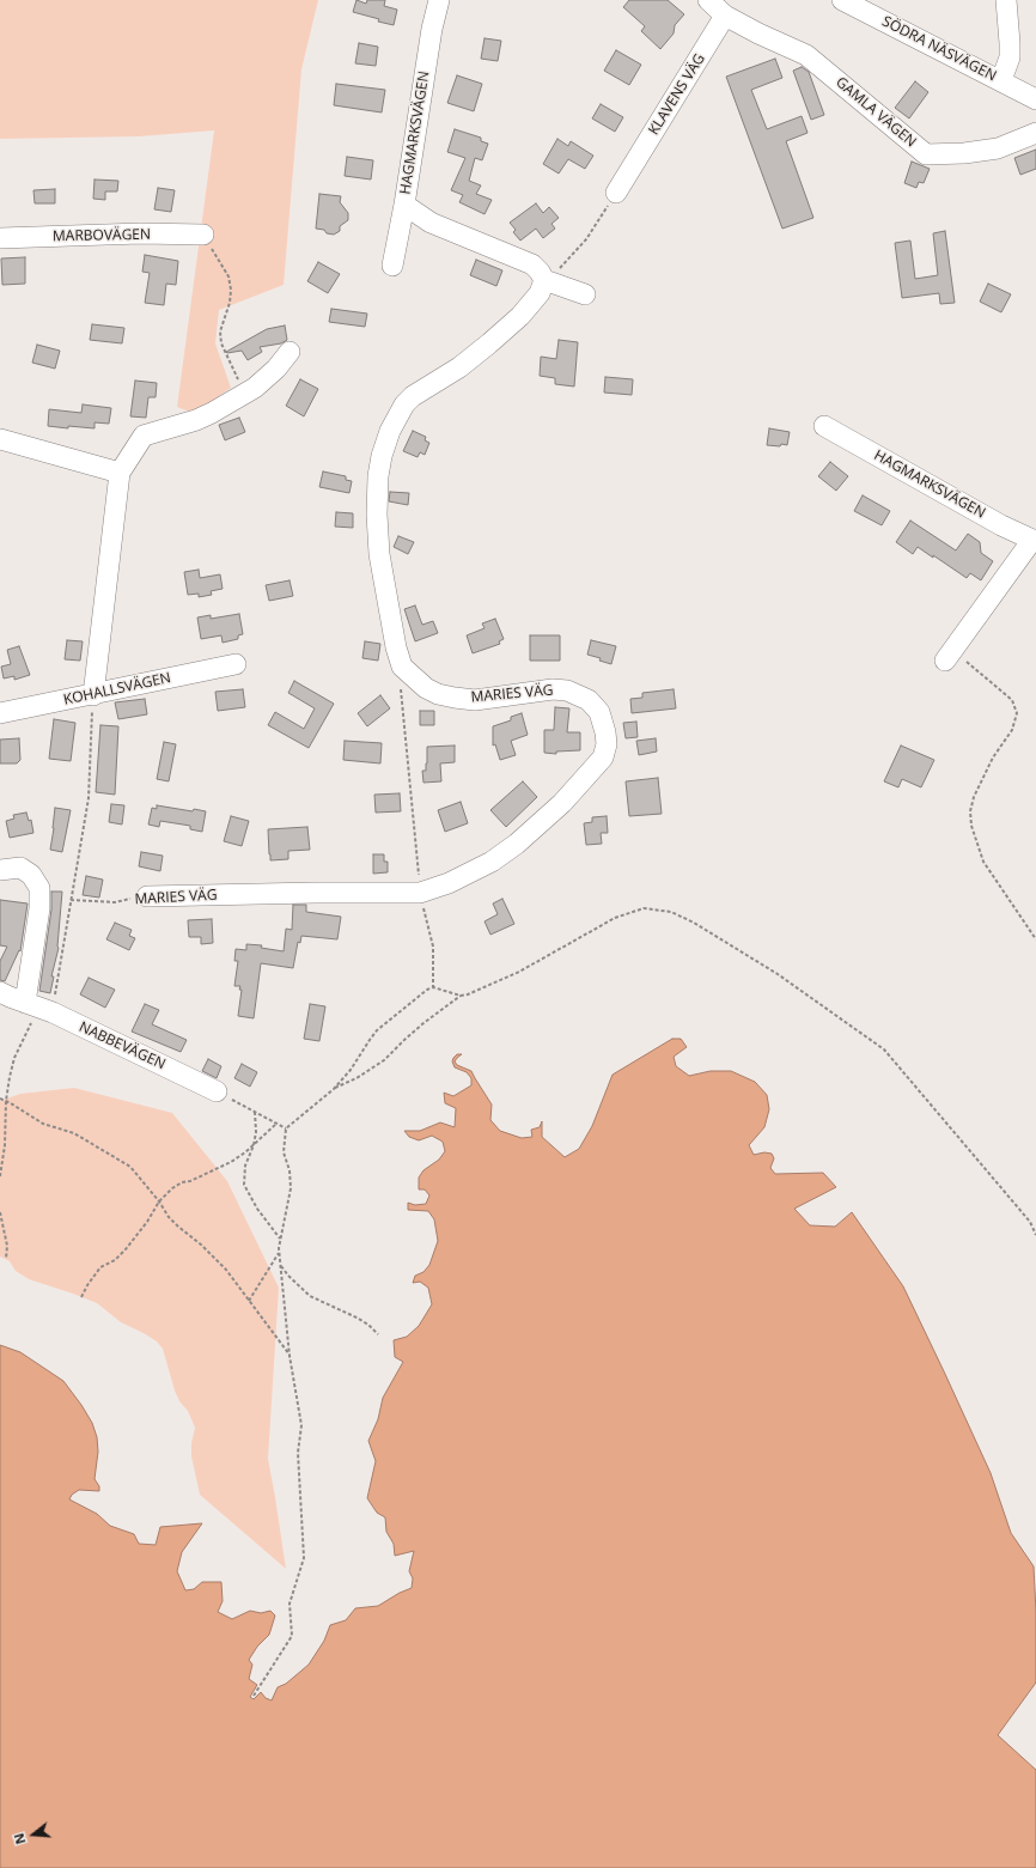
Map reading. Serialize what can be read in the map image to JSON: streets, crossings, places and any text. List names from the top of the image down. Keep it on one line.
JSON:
{"streets":{"street":["SÖDRA NÄSVÄGEN","KLAVENS VÄG","GAMLA VÄGEN","HAGMARKSVÄGEN","MARBOVÄGEN","KOHALLSVÄGEN","MARIES VÄG","NABBEVÄGEN"]},"crossings":[["KLAVENS VÄG","GAMLA VÄGEN"]],"north":"left"}
